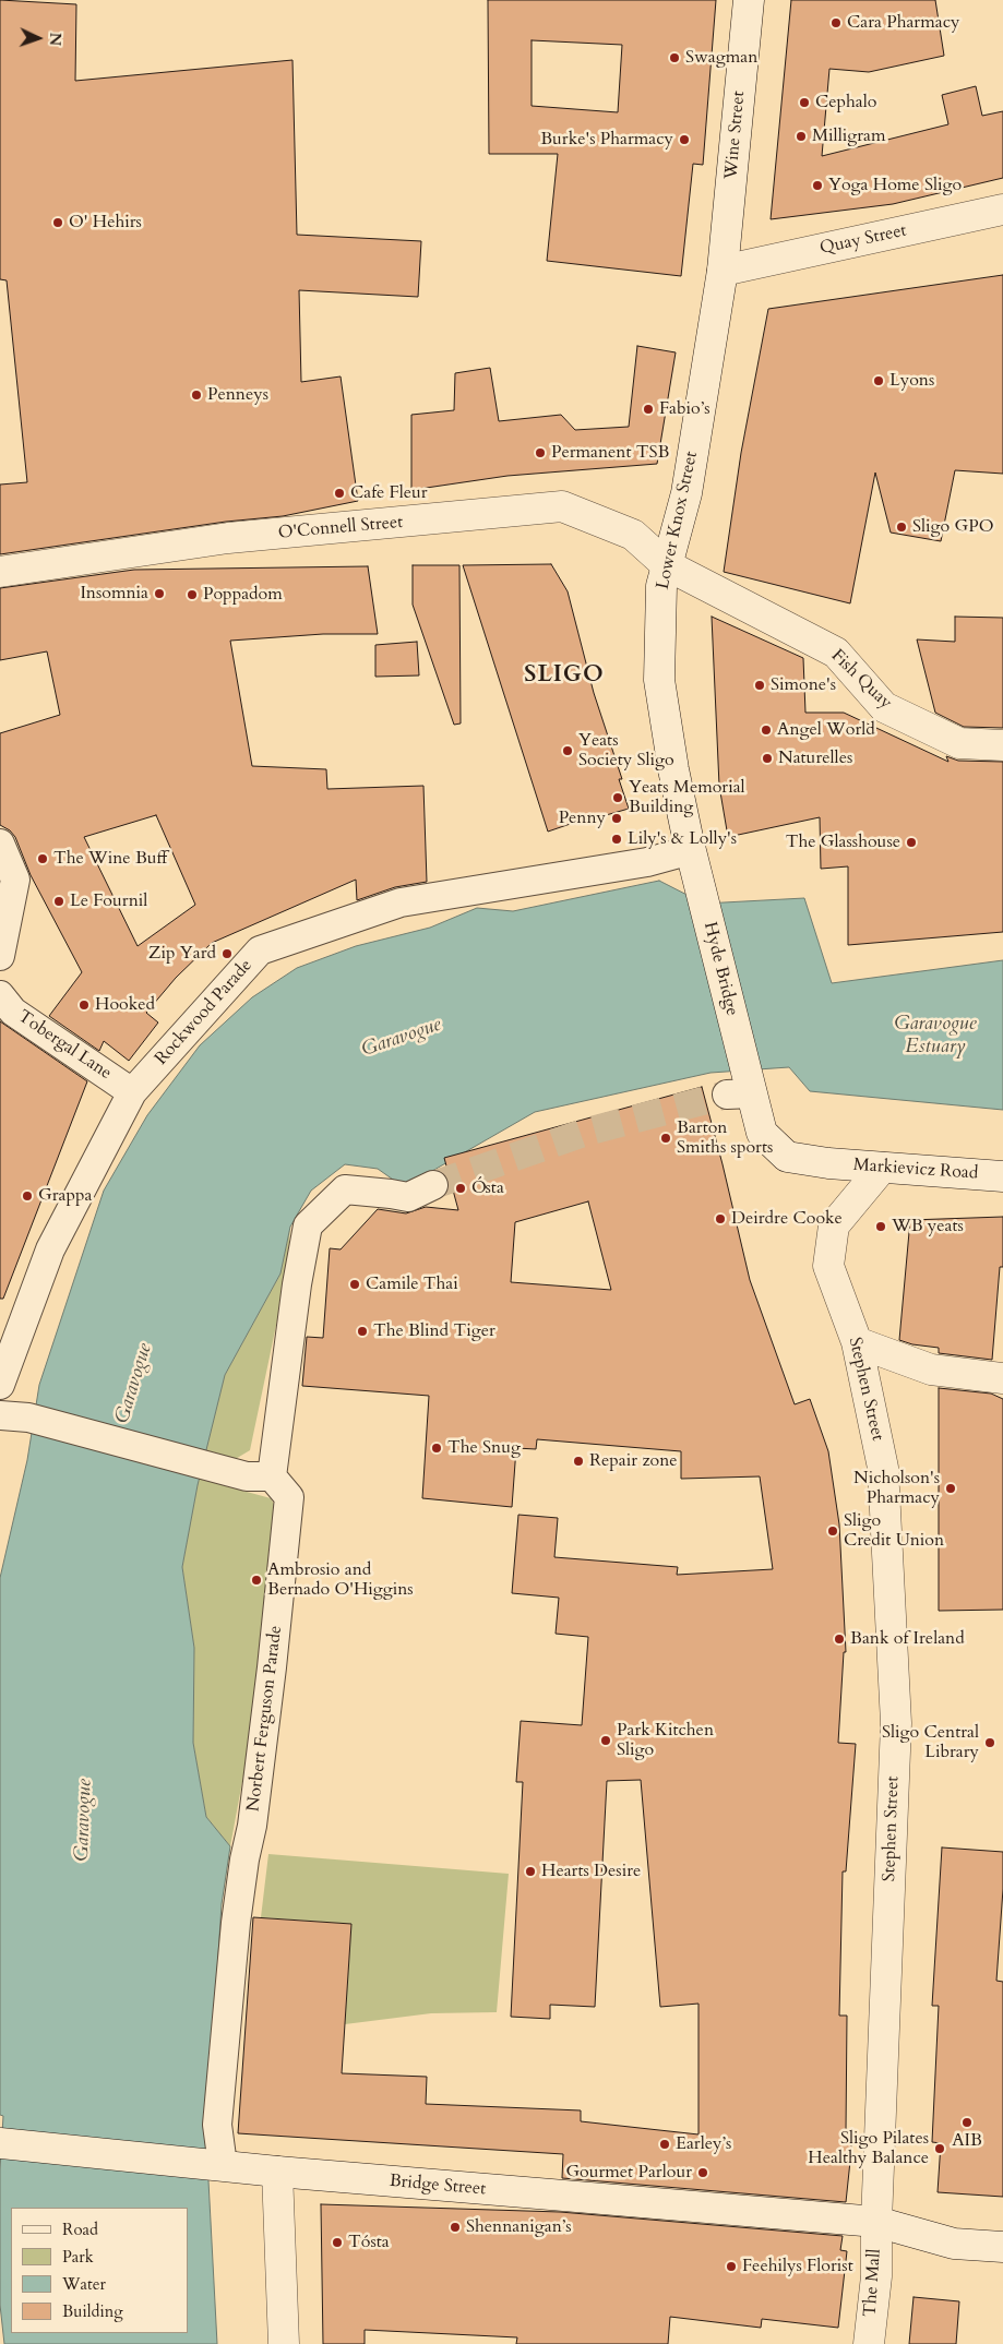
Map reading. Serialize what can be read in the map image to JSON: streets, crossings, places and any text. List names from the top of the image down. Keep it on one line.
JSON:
{"streets":{"street":["Wine Street","Quay Street","Lower Knox Street","O'Connell Street","Fish Quay","Hyde Bridge","Rockwood Parade","Tobergal Lane","Markievicz Road","Stephen Street","Norbert Ferguson Parade","Bridge Street","The Mall"]},"crossings":[["Wine Street","Quay Street"],["Wine Street","Lower Knox Street"],["Quay Street","Lower Knox Street"],["Lower Knox Street","O'Connell Street"],["Lower Knox Street","Fish Quay"],["Lower Knox Street","Hyde Bridge"],["Lower Knox Street","Rockwood Parade"],["O'Connell Street","Fish Quay"],["Hyde Bridge","Rockwood Parade"],["Hyde Bridge","Markievicz Road"],["Rockwood Parade","Tobergal Lane"],["Markievicz Road","Stephen Street"],["Stephen Street","Bridge Street"],["Stephen Street","The Mall"],["Norbert Ferguson Parade","Bridge Street"],["Bridge Street","The Mall"]],"districts":["SLIGO"],"water":["Garavogue Estuary","Garavogue"],"places":["Cara Pharmacy","Swagman","Cephalo","Milligram","Burke's Pharmacy","Yoga Home Sligo","O' Hehirs","Lyons","Penneys","Fabio’s","Permanent TSB","Cafe Fleur","Sligo GPO","Insomnia","Poppadom","Simone's","Angel World","Yeats Society Sligo","Naturelles","Yeats Memorial Building","Penny","Lily's & Lolly's","The Glasshouse","The Wine Buff","Le Fournil","Zip Yard","Hooked","Barton Smiths sports","Ósta","Grappa","Deirdre Cooke","WB yeats","Camile Thai","The Blind Tiger","The Snug","Repair zone","Nicholson's Pharmacy","Sligo Credit Union","Ambrosio and Bernado O'Higgins","Bank of Ireland","Park Kitchen Sligo","Sligo Central Library","Hearts Desire","AIB","Earley’s","Sligo Pilates Healthy Balance","Gourmet Parlour","Shennanigan’s","Tósta","Feehilys Florist"],"legend":["Road","Park","Water","Building"],"north":"right"}
